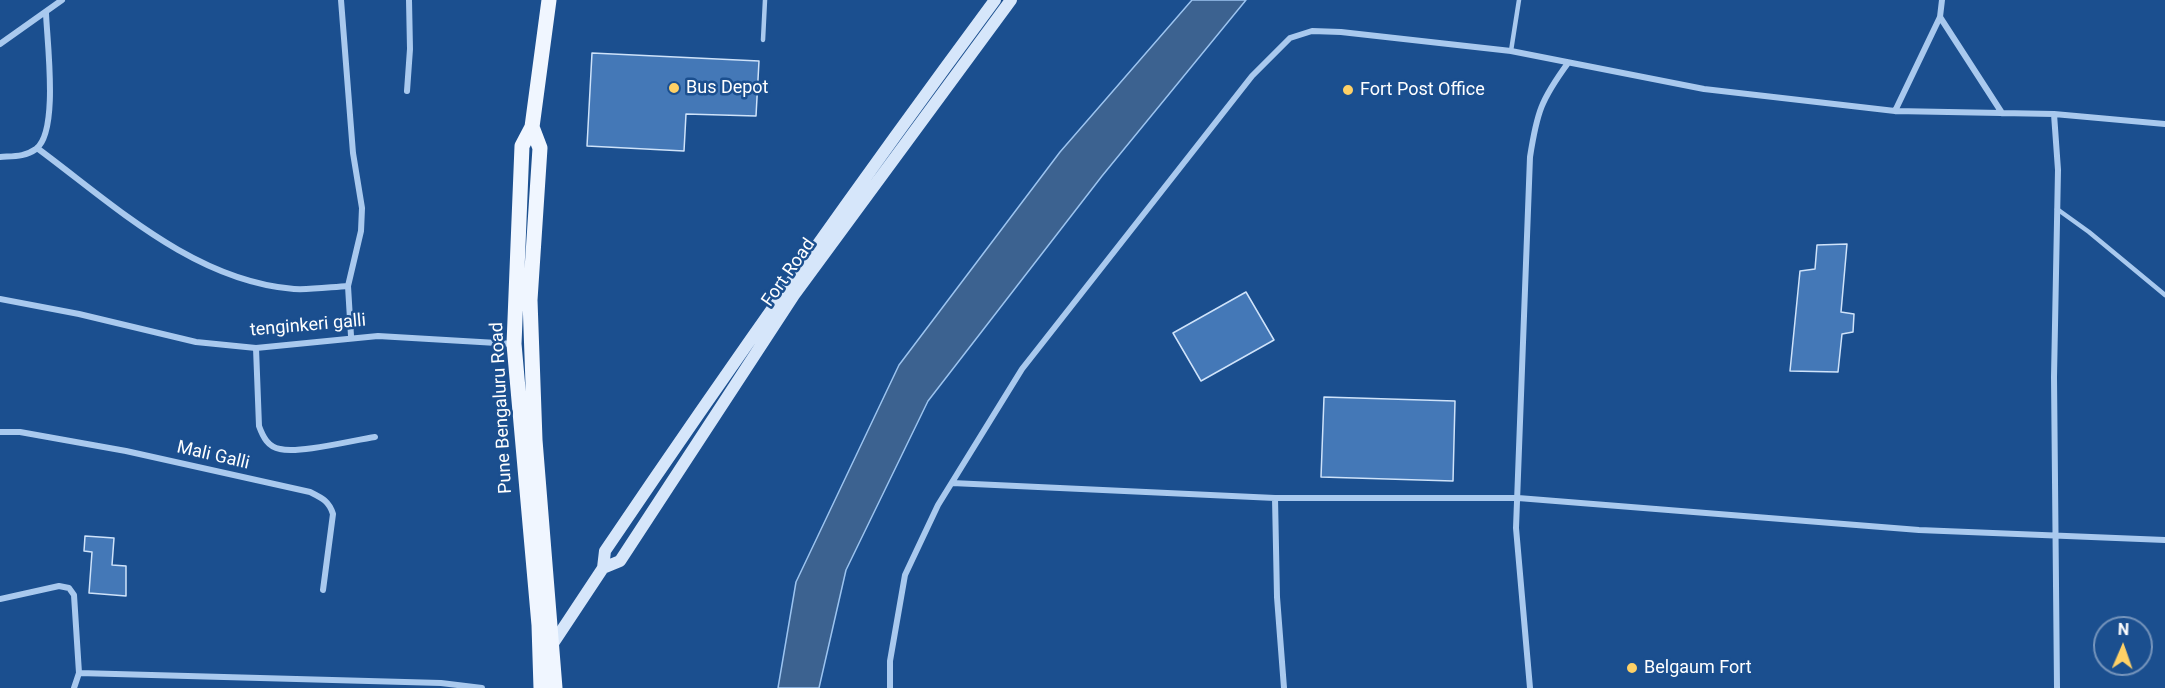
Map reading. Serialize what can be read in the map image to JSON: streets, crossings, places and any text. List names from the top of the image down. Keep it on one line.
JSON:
{"streets":{"main road":["Fort Road","Pune Bengaluru Road"],"street":["tenginkeri galli","Mali Galli"]},"crossings":[["Fort Road","Pune Bengaluru Road"],["tenginkeri galli","Pune Bengaluru Road"]],"places":["Bus Depot","Fort Post Office","Belgaum Fort"],"north":"top"}
